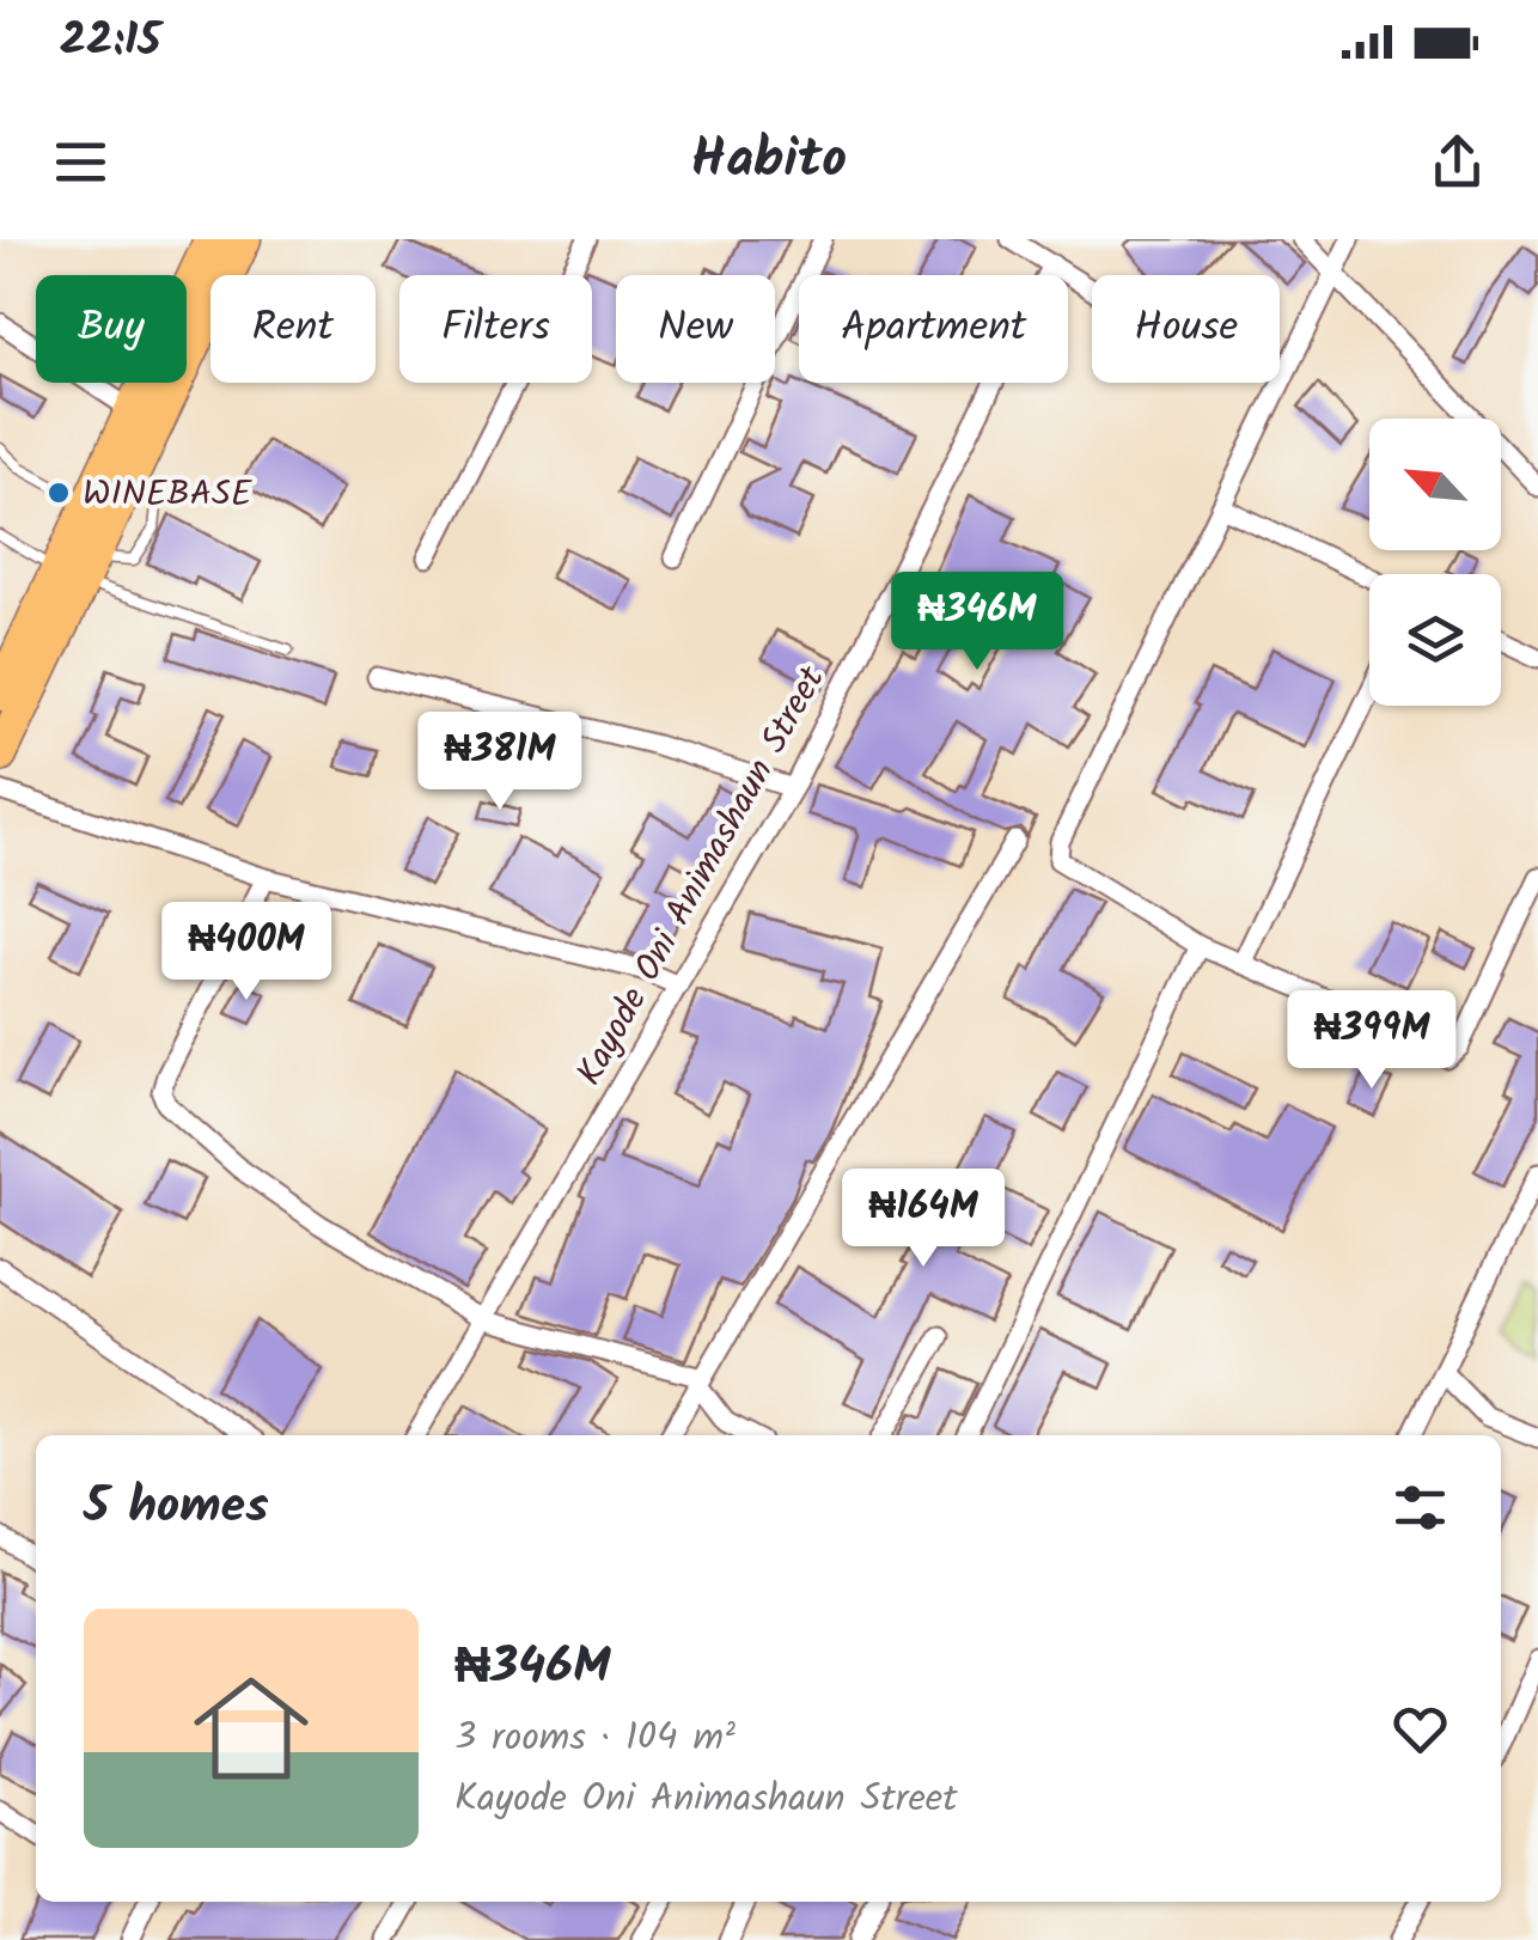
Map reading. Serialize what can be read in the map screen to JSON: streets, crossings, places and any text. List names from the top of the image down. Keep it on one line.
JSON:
{"streets":{"street":["Kayode Oni Animashaun Street"]},"places":["WINEBASE"],"north":"top left","page":{"status":"22:15","header":"Habito","chip":["Buy","Rent","Filters","New","Apartment","House"],"price":["₦346M","₦381M","₦400M","₦399M","₦164M"],"heading":"5 homes","list":[{"name":"₦346M","note":"3 rooms · 104 m² · Kayode Oni Animashaun Street"}]}}
